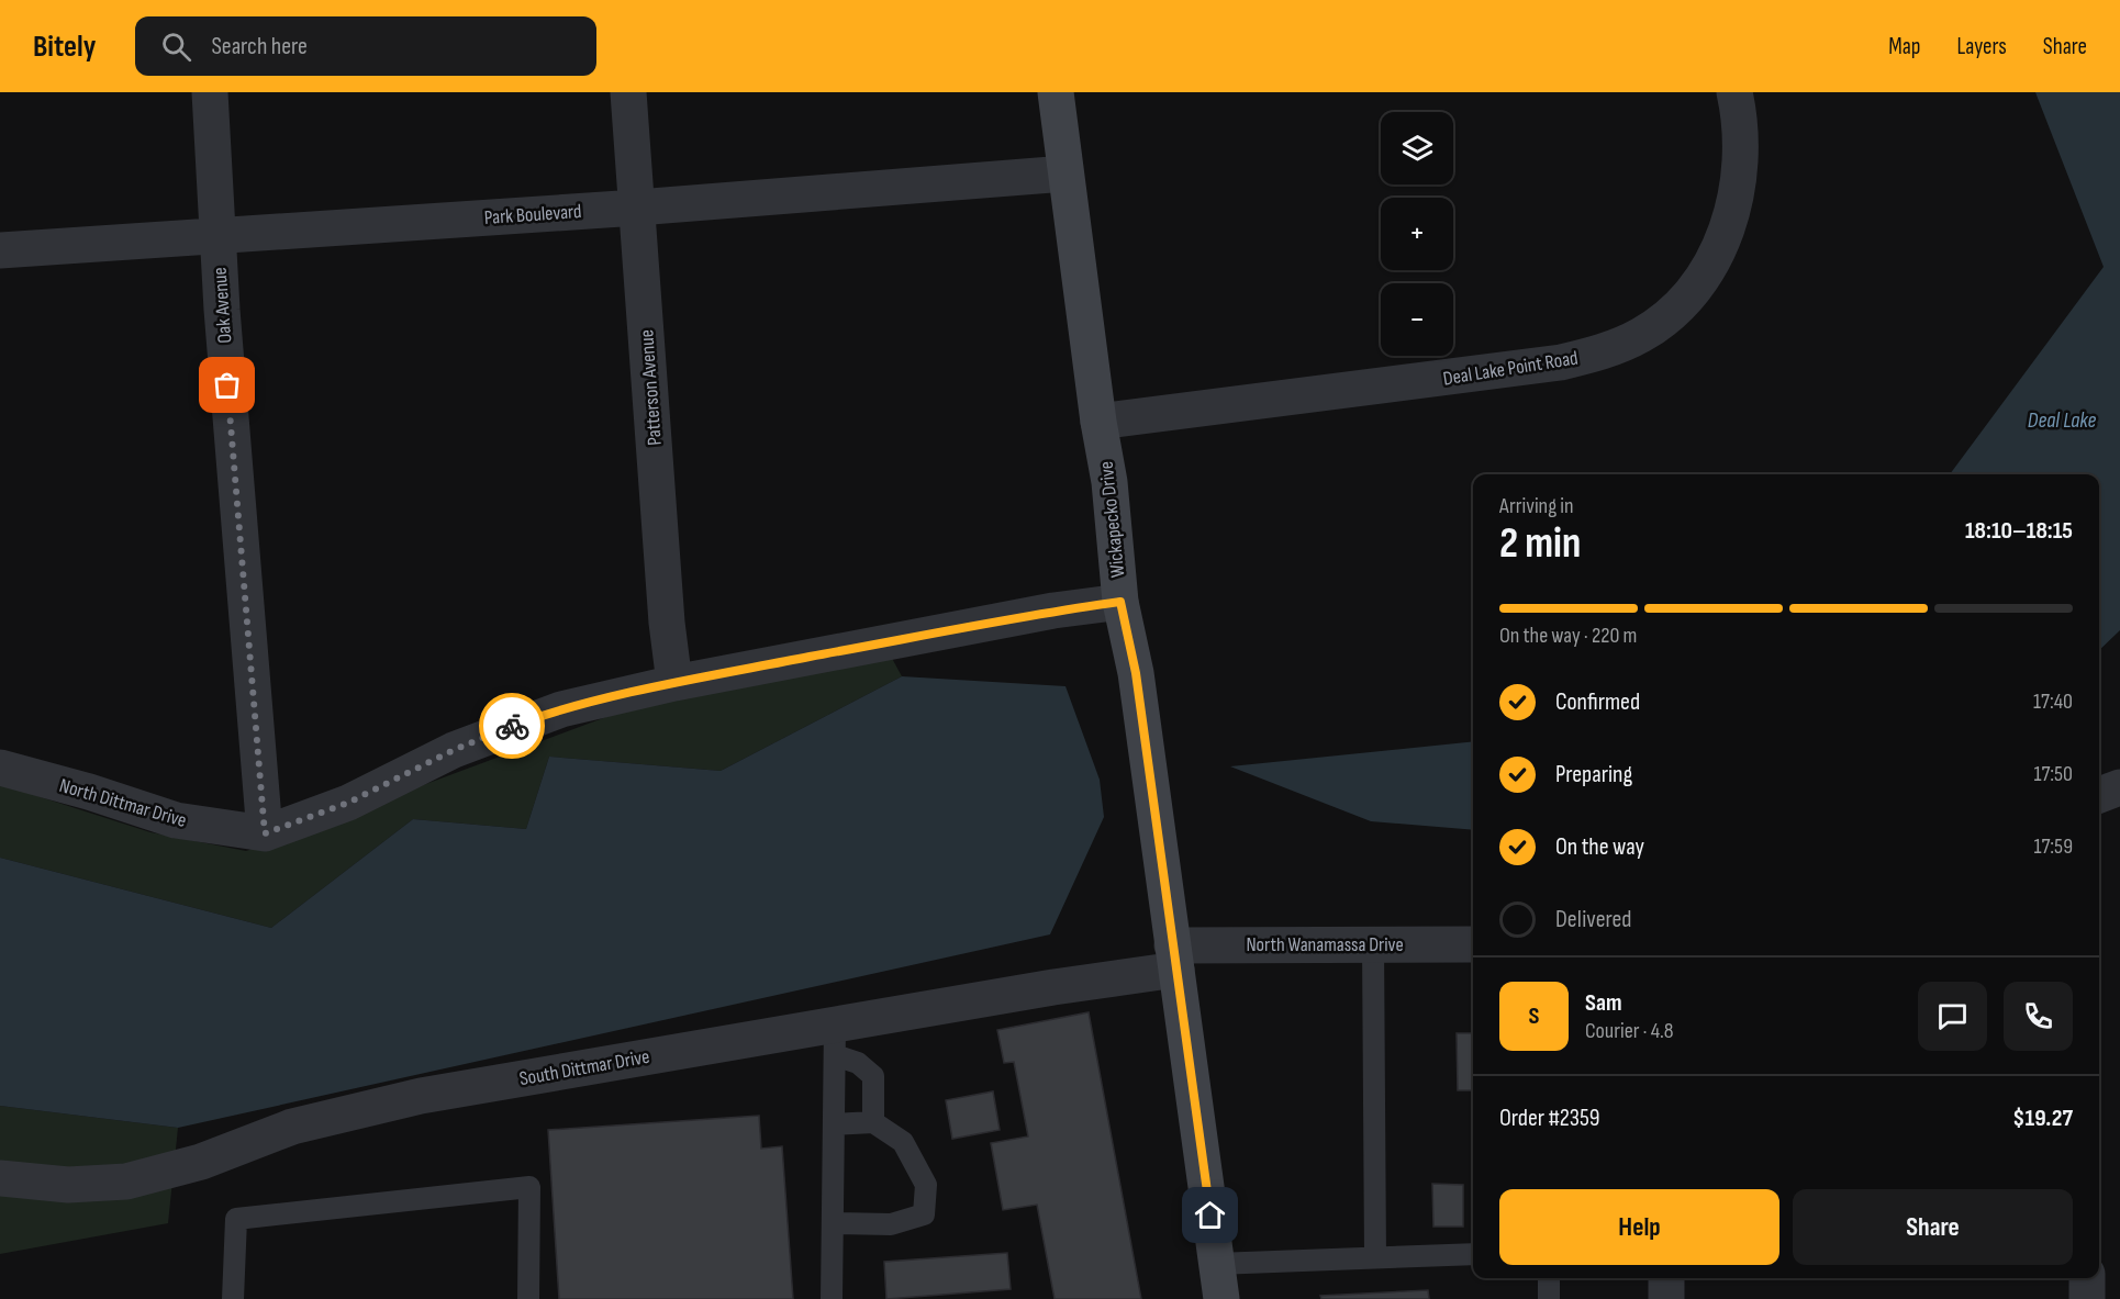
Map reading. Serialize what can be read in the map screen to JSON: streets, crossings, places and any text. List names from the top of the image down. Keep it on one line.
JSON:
{"streets":{"street":["Park Boulevard","Oak Avenue","Deal Lake Point Road","Patterson Avenue","Wickapecko Drive","North Dittmar Drive","North Wanamassa Drive","South Dittmar Drive"]},"crossings":[["Park Boulevard","Oak Avenue"],["Park Boulevard","Patterson Avenue"],["Park Boulevard","Wickapecko Drive"],["Oak Avenue","North Dittmar Drive"],["Deal Lake Point Road","Wickapecko Drive"],["Patterson Avenue","North Dittmar Drive"],["Wickapecko Drive","North Dittmar Drive"],["Wickapecko Drive","North Wanamassa Drive"],["Wickapecko Drive","South Dittmar Drive"],["North Wanamassa Drive","South Dittmar Drive"]],"water":["Deal Lake"],"page":{"header":"Bitely","search":"Search here","nav":["Map","Layers","Share"],"map_buttons":["+","−"],"heading":["2 min","Arriving in","18:10–18:15"],"panel":["Sam","Courier · 4.8","Order #2359","$19.27"],"bar":"On the way · 220 m","list":[["Confirmed","17:40"],["Preparing","17:50"],["On the way","17:59"],"Delivered"],"round":"S","buttons":["Help","Share"]}}
